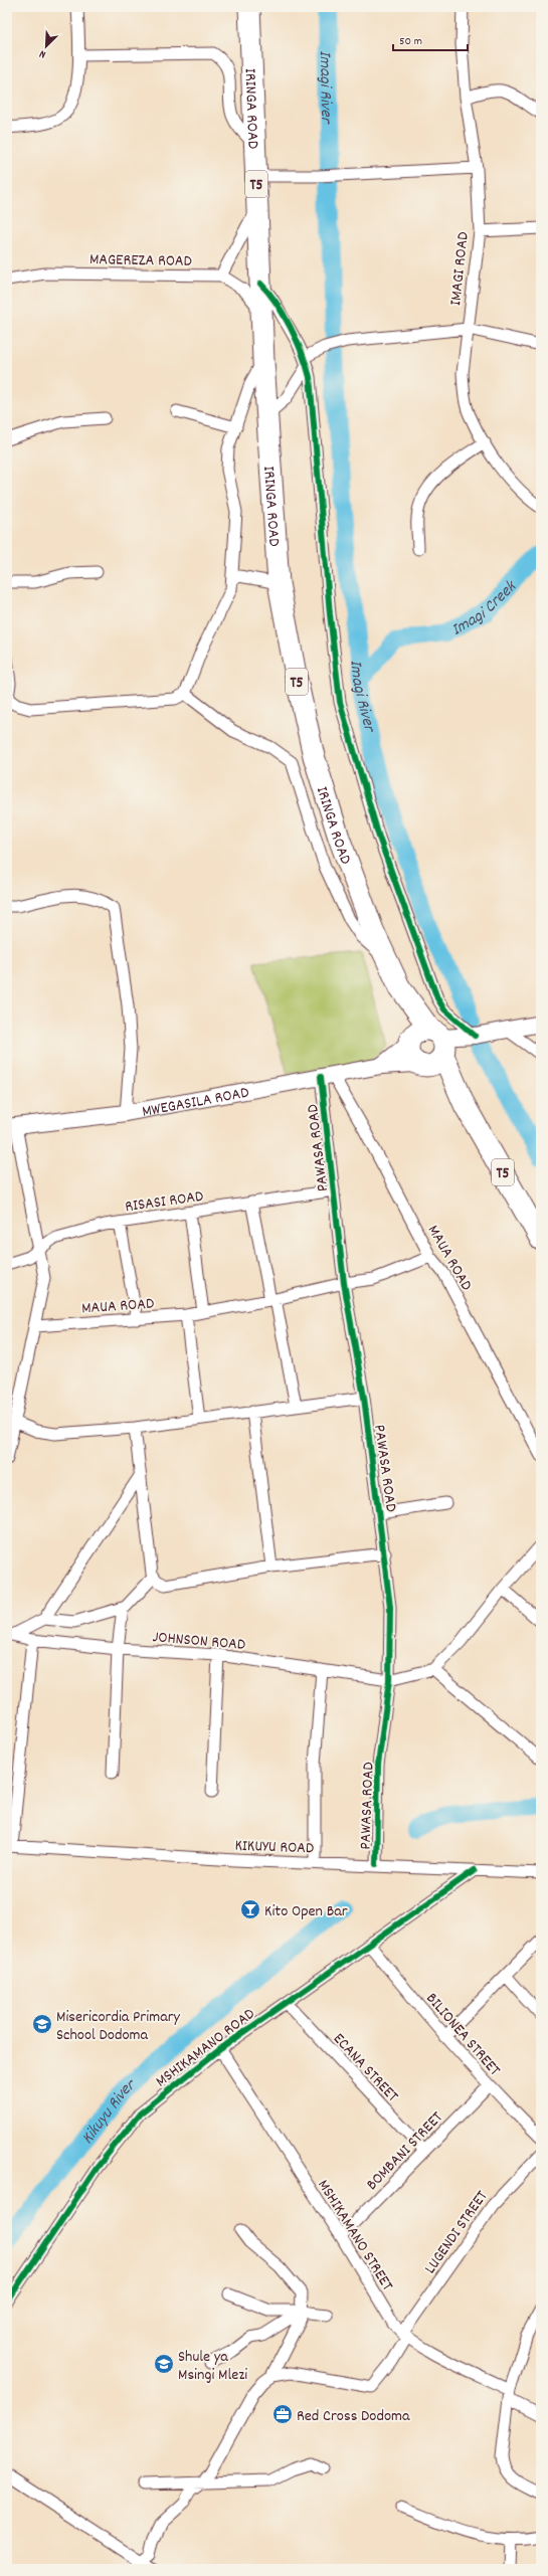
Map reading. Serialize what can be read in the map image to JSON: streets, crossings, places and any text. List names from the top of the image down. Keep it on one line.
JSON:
{"streets":{"highway":["IRINGA ROAD","T5"],"street":["MAGEREZA ROAD","IMAGI ROAD","MWEGASILA ROAD","PAWASA ROAD","RISASI ROAD","MAUA ROAD","JOHNSON ROAD","KIKUYU ROAD","BILIONEA STREET","MSHIKAMANO ROAD","ECANA STREET","BOMBANI STREET","LUGENDI STREET","MSHIKAMANO STREET"]},"crossings":[["IRINGA ROAD","T5"],["T5","MWEGASILA ROAD"],["MWEGASILA ROAD","PAWASA ROAD"],["MWEGASILA ROAD","MAUA ROAD"],["PAWASA ROAD","RISASI ROAD"],["PAWASA ROAD","MAUA ROAD"],["PAWASA ROAD","JOHNSON ROAD"],["PAWASA ROAD","KIKUYU ROAD"],["KIKUYU ROAD","MSHIKAMANO ROAD"],["BILIONEA STREET","MSHIKAMANO ROAD"],["BILIONEA STREET","BOMBANI STREET"],["MSHIKAMANO ROAD","ECANA STREET"],["MSHIKAMANO ROAD","MSHIKAMANO STREET"],["ECANA STREET","BOMBANI STREET"],["BOMBANI STREET","MSHIKAMANO STREET"],["LUGENDI STREET","MSHIKAMANO STREET"]],"water":["Imagi River","Imagi Creek","Kikuyu River"],"places":{"bar":["Kito Open Bar"],"school or university":["Misericordia Primary School Dodoma","Shule ya Msingi Mlezi"],"office":["Red Cross Dodoma"]},"scale_bar":"50 m","north":"bottom left"}
